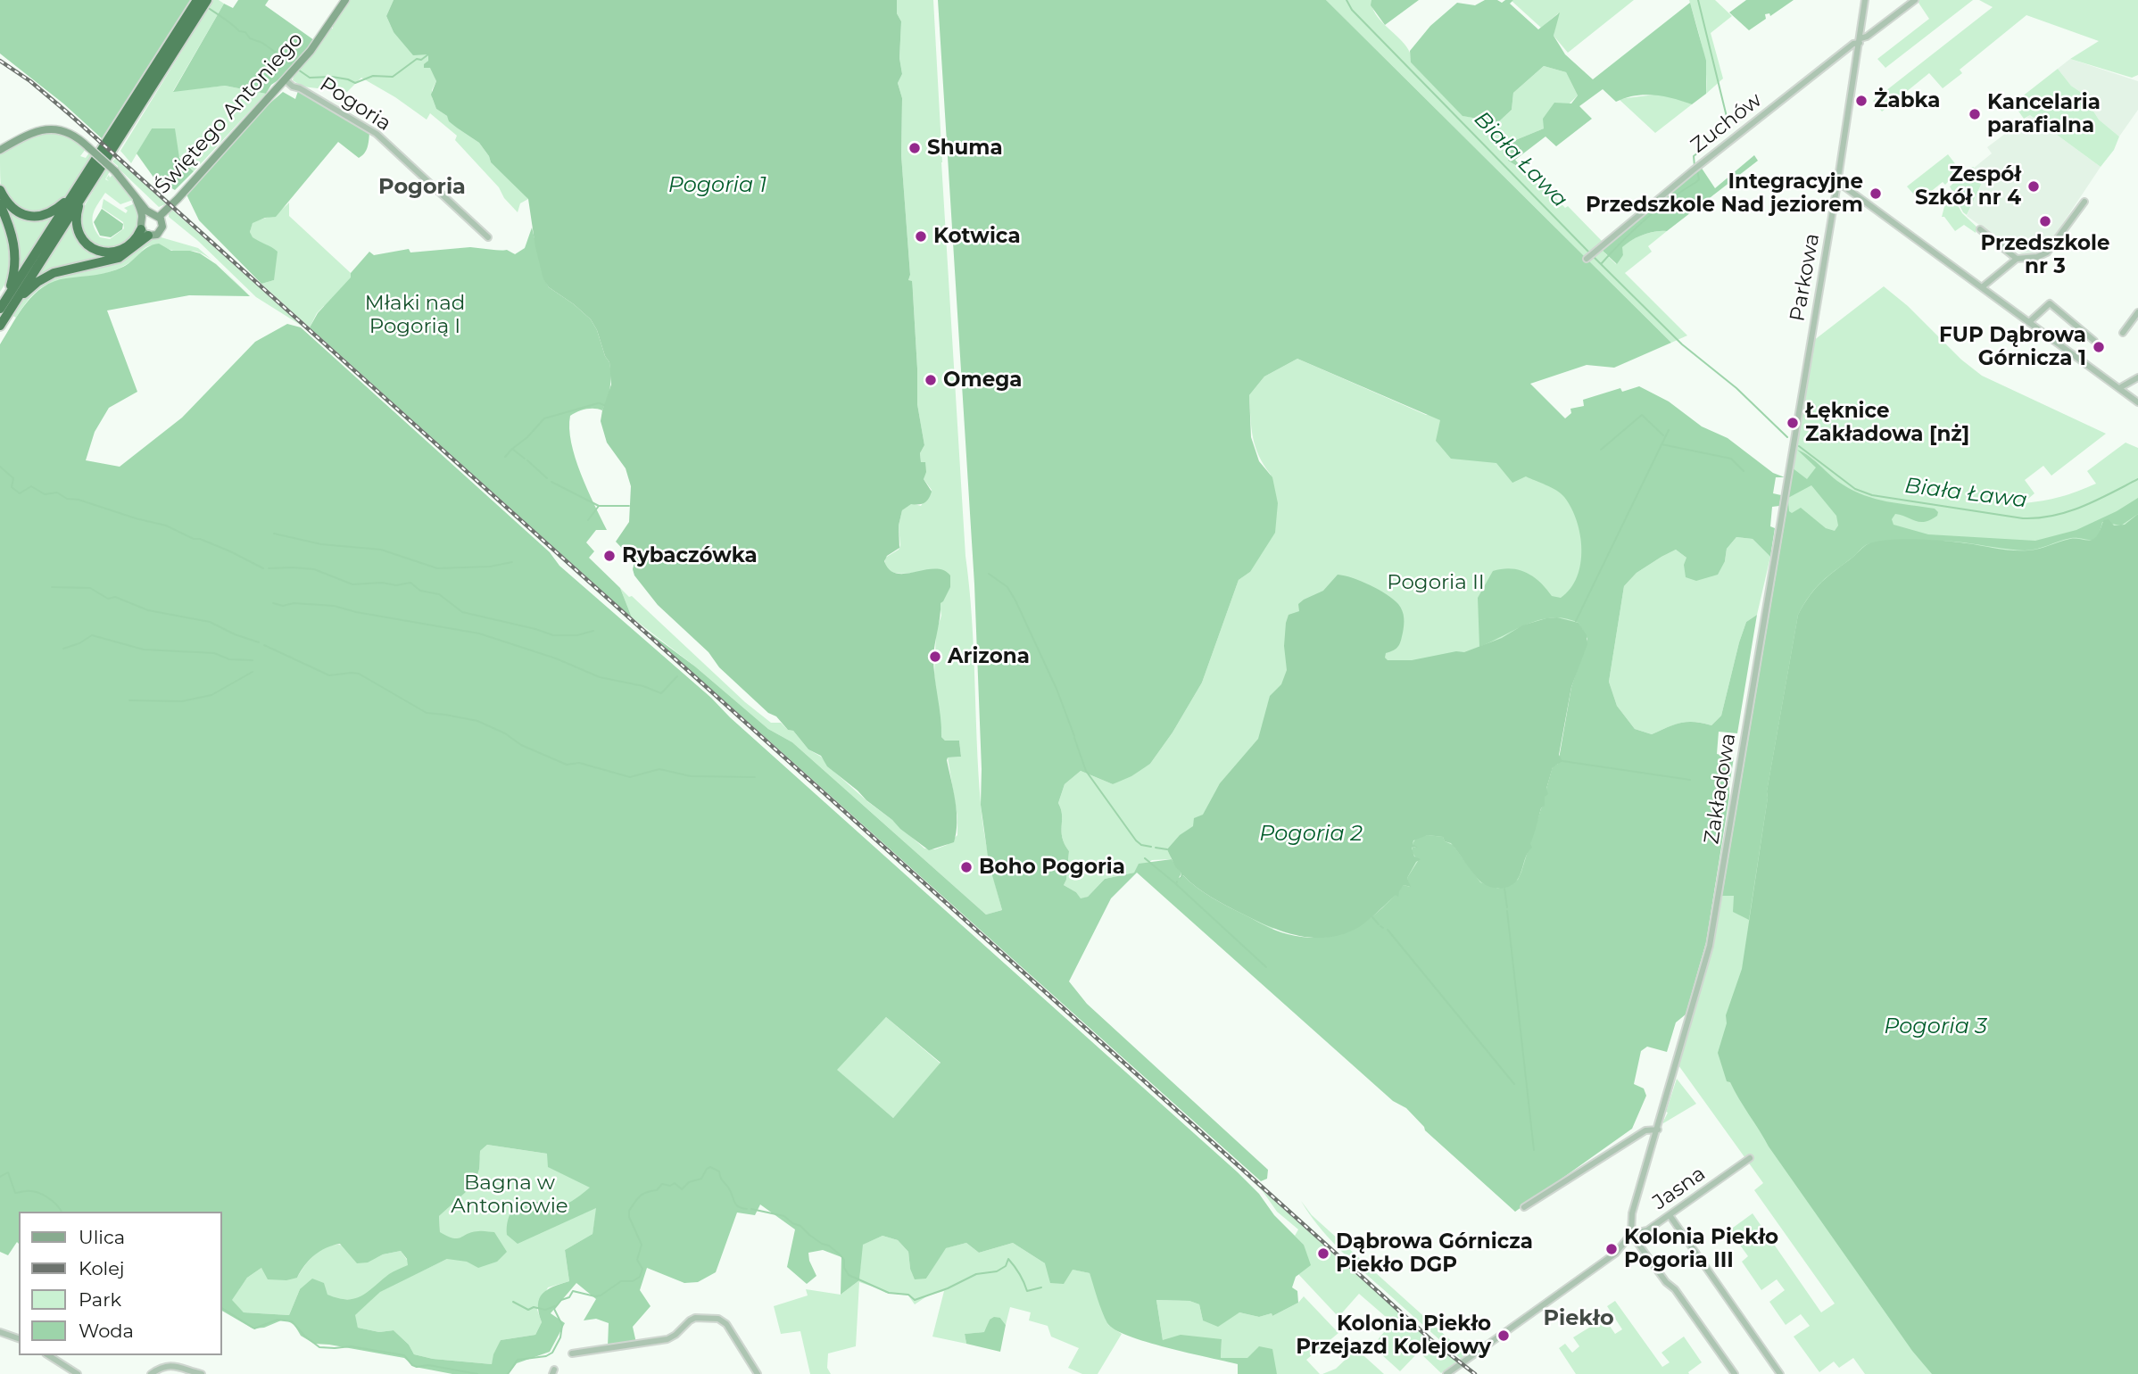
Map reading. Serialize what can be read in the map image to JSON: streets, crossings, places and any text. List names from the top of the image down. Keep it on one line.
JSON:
{"streets":{"street":["Pogoria","Świętego Antoniego","Zuchów","Parkowa","Zakładowa","Jasna"]},"crossings":[["Pogoria","Świętego Antoniego"],["Zuchów","Parkowa"],["Parkowa","Zakładowa"],["Zakładowa","Jasna"]],"districts":["Pogoria","Piekło"],"water":["Biała Ława","Pogoria 1","Pogoria 2","Pogoria 3"],"parks":["Młaki nad Pogorią I","Pogoria II","Bagna w Antoniowie"],"places":["Żabka","Kancelaria parafialna","Shuma","Zespół Szkół nr 4","Integracyjne Przedszkole Nad jeziorem","Przedszkole nr 3","Kotwica","FUP Dąbrowa Górnicza 1","Omega","Łęknice Zakładowa [nż]","Rybaczówka","Arizona","Boho Pogoria","Kolonia Piekło Pogoria III","Dąbrowa Górnicza Piekło DGP","Kolonia Piekło Przejazd Kolejowy"],"legend":["Ulica","Kolej","Park","Woda"]}
